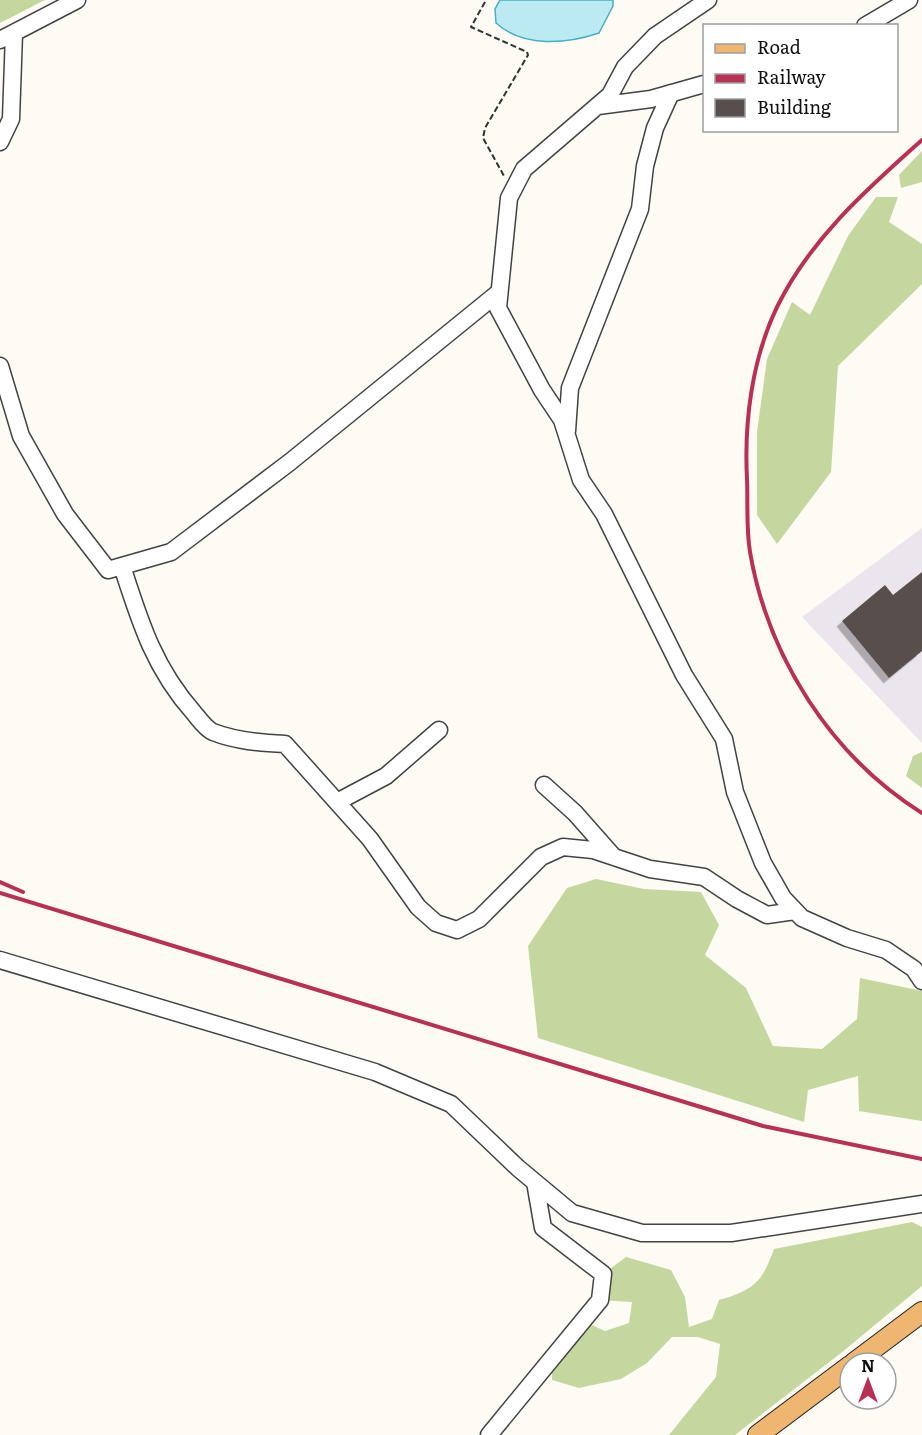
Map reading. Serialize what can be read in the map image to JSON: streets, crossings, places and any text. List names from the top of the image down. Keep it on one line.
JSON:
{"legend":["Road","Railway","Building"],"north":"top"}
